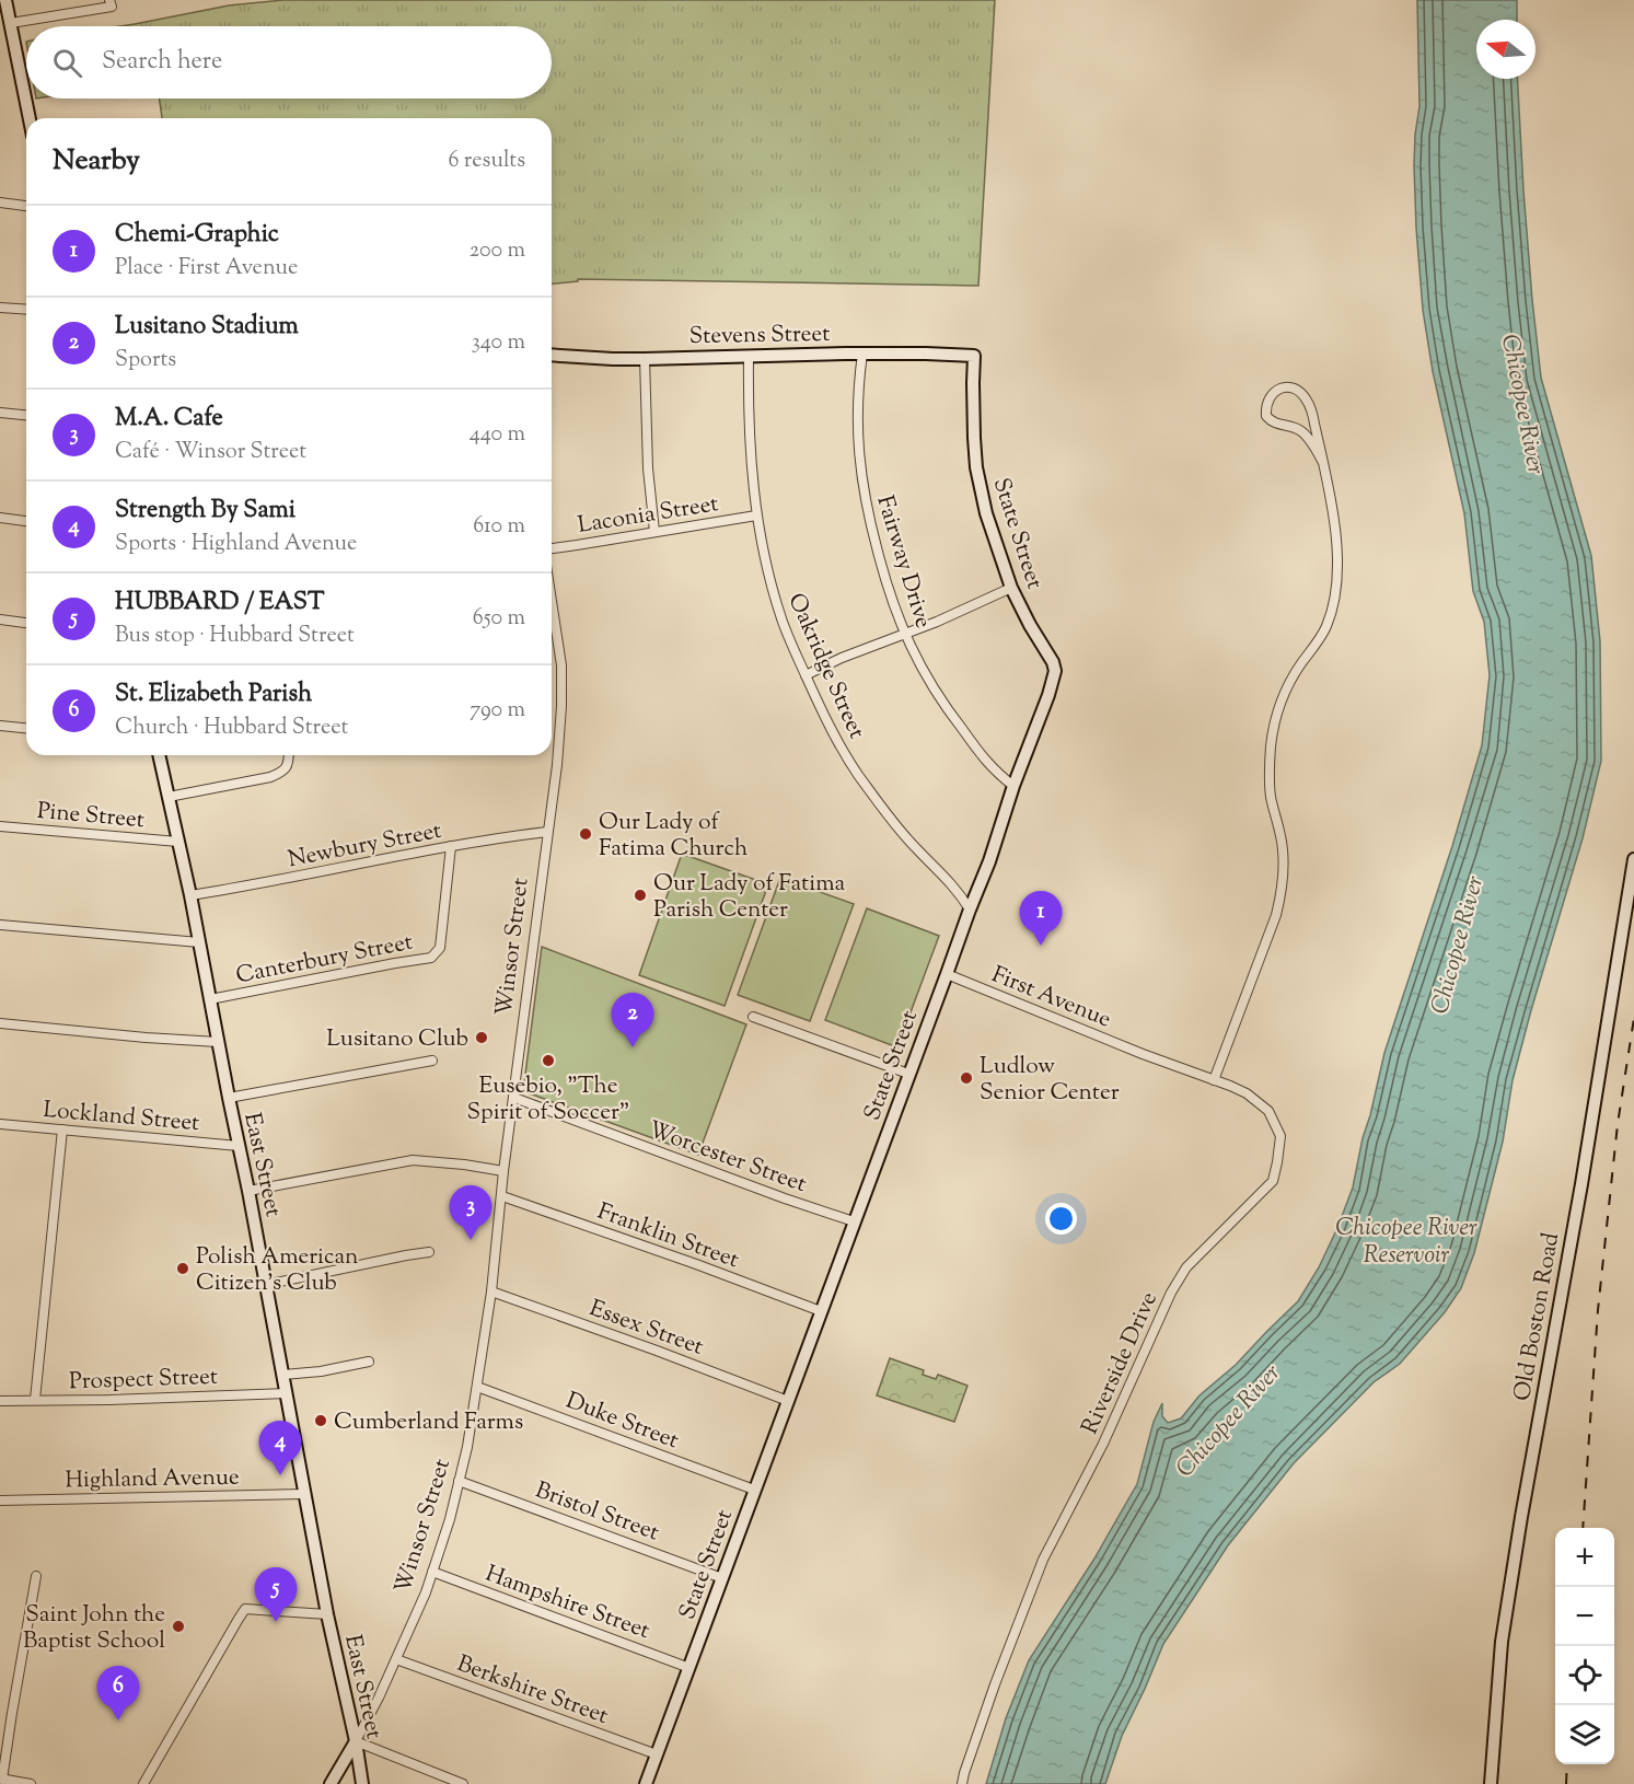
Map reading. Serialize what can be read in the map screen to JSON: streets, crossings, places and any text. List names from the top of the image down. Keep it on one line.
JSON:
{"streets":{"street":["Stevens Street","Laconia Street","State Street","Fairway Drive","Oakridge Street","Pine Street","Newbury Street","Winsor Street","Canterbury Street","First Avenue","Lockland Street","Worcester Street","East Street","Franklin Street","Old Boston Road","Essex Street","Riverside Drive","Prospect Street","Duke Street","Highland Avenue","Bristol Street","Hampshire Street","Berkshire Street"]},"crossings":[["Stevens Street","State Street"],["Stevens Street","Fairway Drive"],["Stevens Street","Oakridge Street"],["Laconia Street","Oakridge Street"],["State Street","Fairway Drive"],["State Street","Oakridge Street"],["State Street","First Avenue"],["State Street","Worcester Street"],["State Street","Franklin Street"],["State Street","Essex Street"],["State Street","Duke Street"],["State Street","Bristol Street"],["State Street","Hampshire Street"],["State Street","Berkshire Street"],["Pine Street","East Street"],["Newbury Street","Winsor Street"],["Newbury Street","Canterbury Street"],["Newbury Street","East Street"],["Winsor Street","Worcester Street"],["Winsor Street","East Street"],["Winsor Street","Franklin Street"],["Winsor Street","Essex Street"],["Winsor Street","Duke Street"],["Winsor Street","Bristol Street"],["Winsor Street","Hampshire Street"],["Winsor Street","Berkshire Street"],["Canterbury Street","East Street"],["First Avenue","Riverside Drive"],["Lockland Street","East Street"],["East Street","Prospect Street"],["East Street","Highland Avenue"]],"water":["Chicopee River","Chicopee River Reservoir"],"places":["Our Lady of Fatima Church","Our Lady of Fatima Parish Center","Lusitano Club","Eusebio, \"The Spirit of Soccer\"","Ludlow Senior Center","Polish American Citizen's Club","Cumberland Farms","Saint John the Baptist School"],"north":"left","page":{"search":"Search here","heading":["Nearby","6 results"],"list":[{"mark":"1","name":"Chemi-Graphic","note":"Place · First Avenue","value":"200 m"},{"mark":"2","name":"Lusitano Stadium","note":"Sports","value":"340 m"},{"mark":"3","name":"M.A. Cafe","note":"Café · Winsor Street","value":"440 m"},{"mark":"4","name":"Strength By Sami","note":"Sports · Highland Avenue","value":"610 m"},{"mark":"5","name":"HUBBARD / EAST","note":"Bus stop · Hubbard Street","value":"650 m"},{"mark":"6","name":"St. Elizabeth Parish","note":"Church · Hubbard Street","value":"790 m"}],"pins":["1","2","3","4","5","6"],"map_buttons":["+","−"]}}
